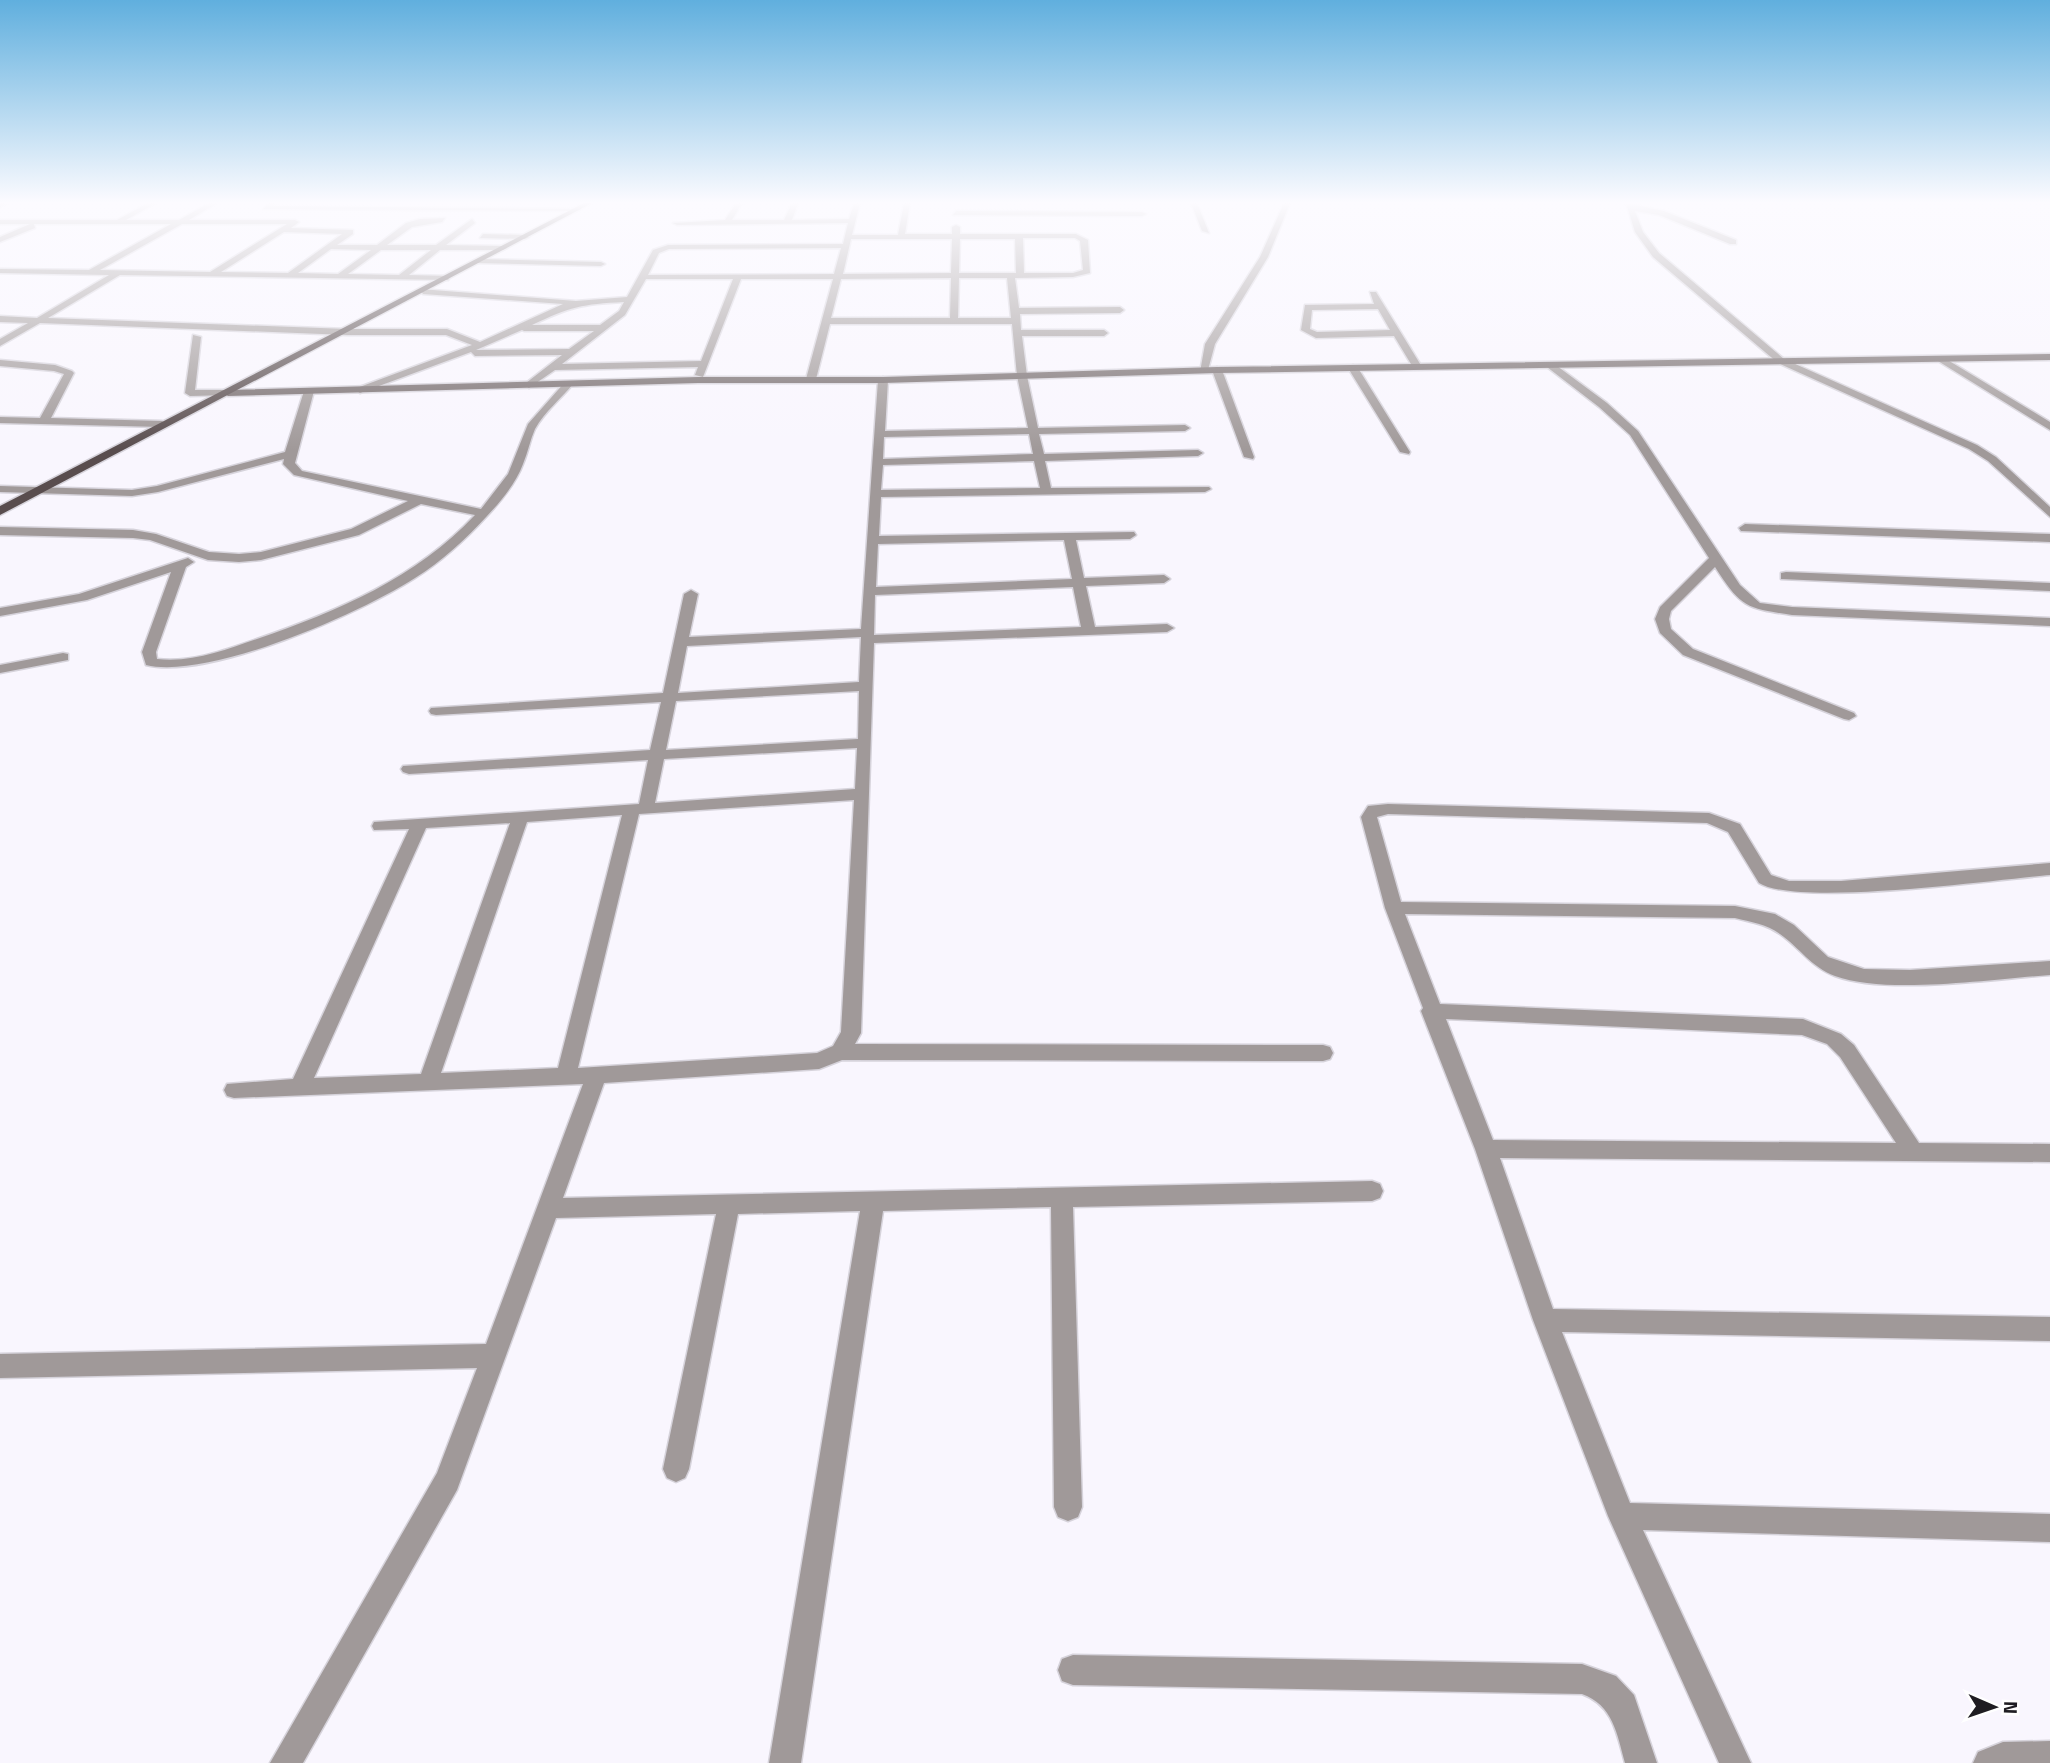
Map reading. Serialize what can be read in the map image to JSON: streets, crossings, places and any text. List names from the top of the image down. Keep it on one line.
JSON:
{"north":"right"}
